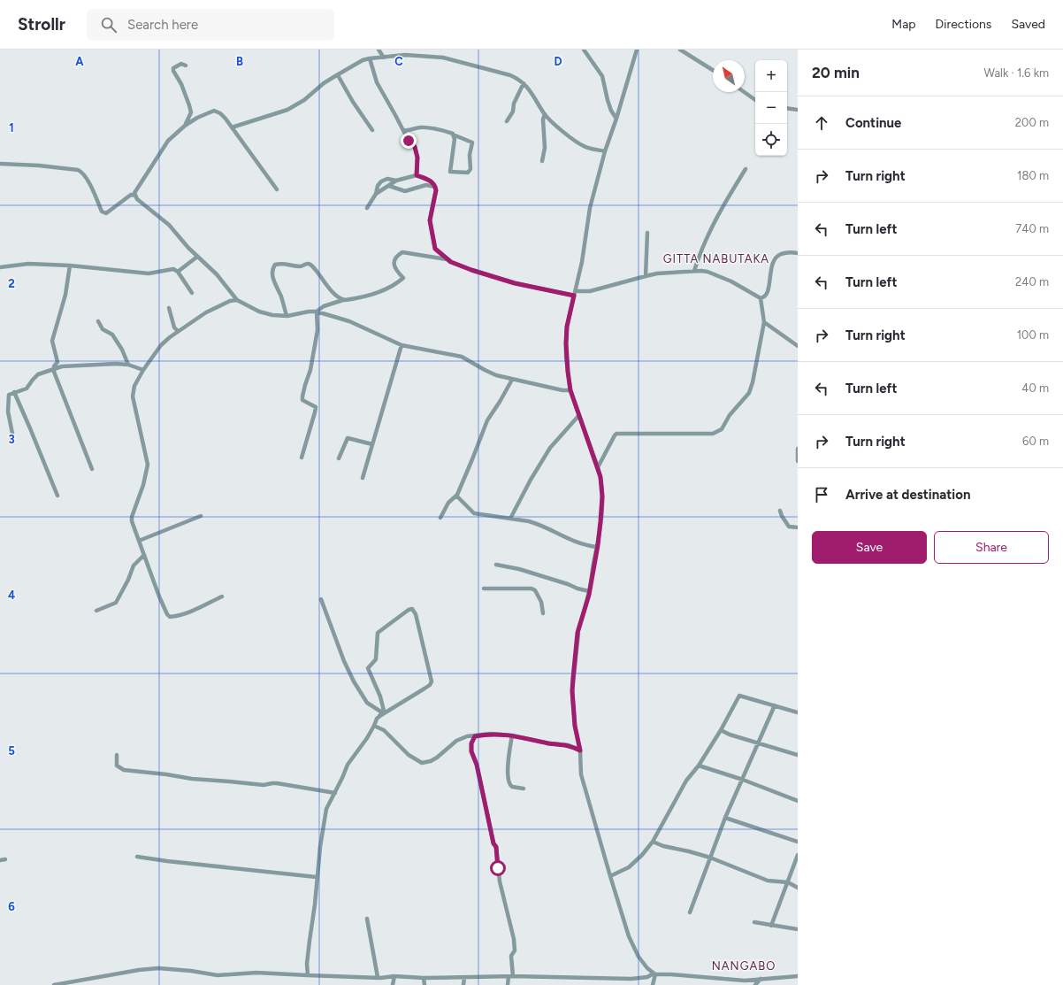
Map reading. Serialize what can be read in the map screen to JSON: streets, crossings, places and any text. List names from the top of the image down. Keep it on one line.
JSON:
{"districts":["GITTA NABUTAKA","NANGABO"],"north":"top left","page":{"header":"Strollr","search":"Search here","nav":["Map","Directions","Saved"],"heading":["20 min","Walk · 1.6 km"],"map_buttons":["+","−"],"list":[["Continue","200 m"],["Turn right","180 m"],["Turn left","740 m"],["Turn left","240 m"],["Turn right","100 m"],["Turn left","40 m"],["Turn right","60 m"],"Arrive at destination"],"buttons":["Save","Share"]},"grid":{"columns":["A","B","C","D"],"rows":["1","2","3","4","5","6"]}}
